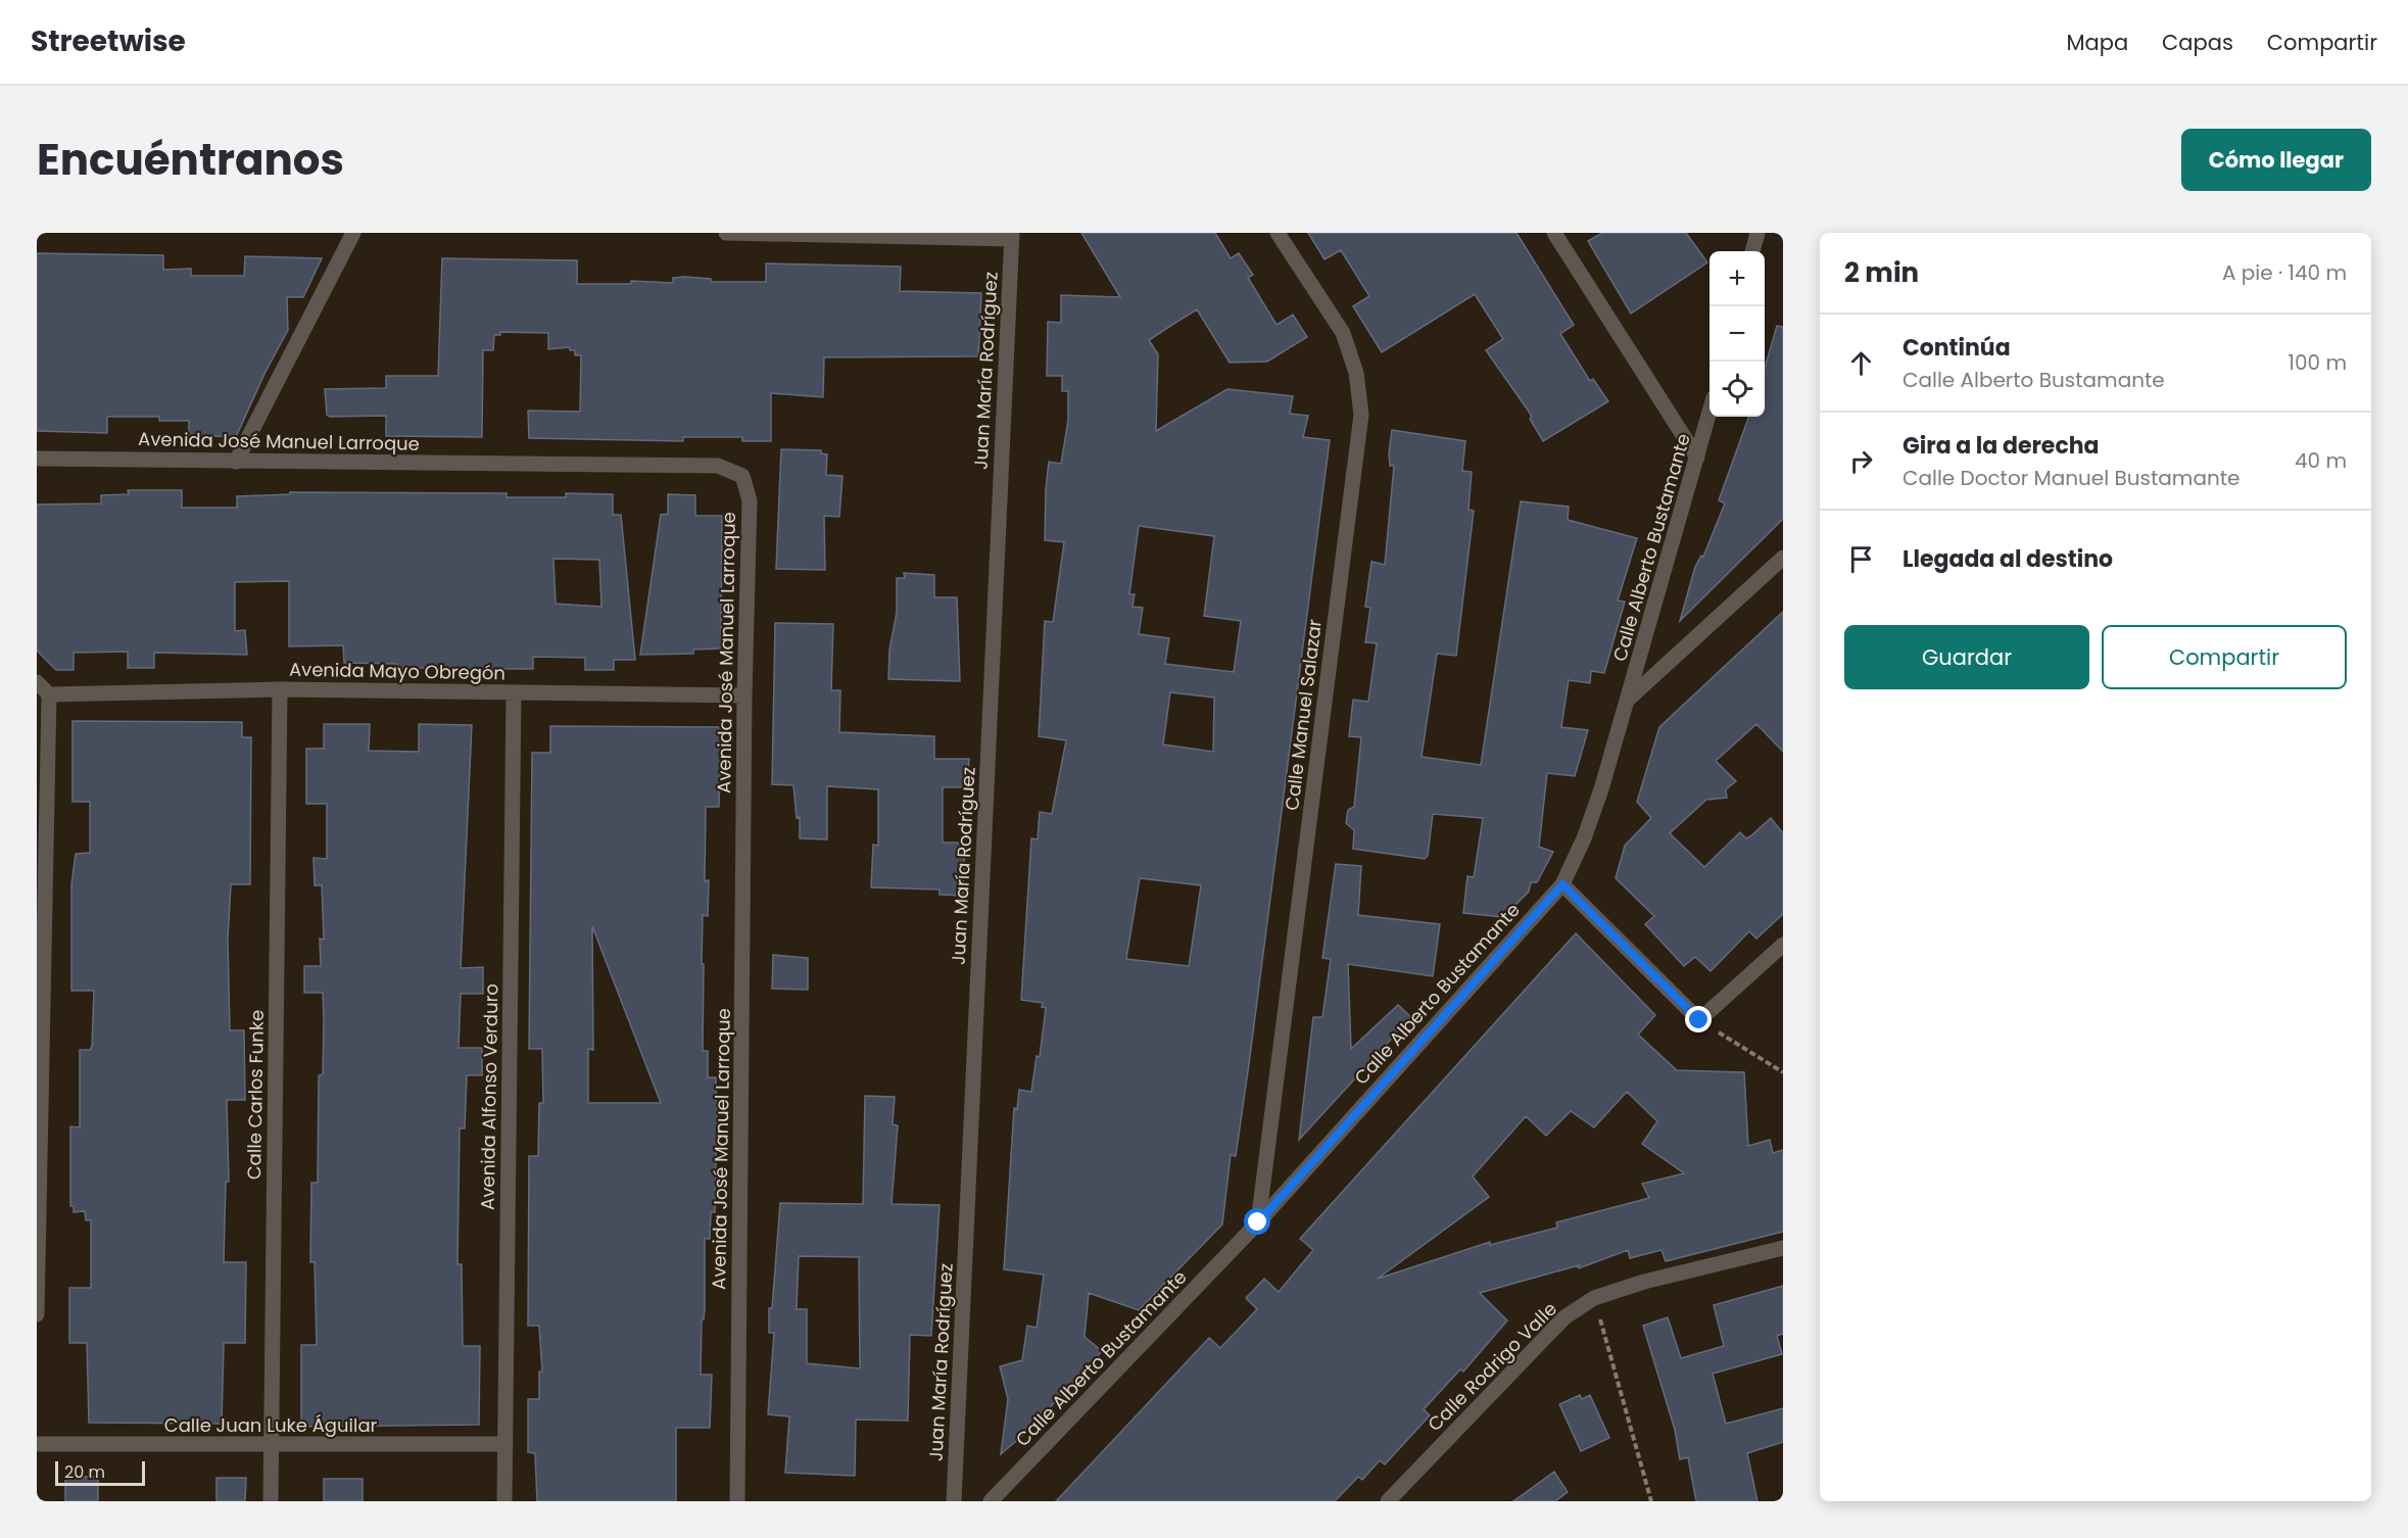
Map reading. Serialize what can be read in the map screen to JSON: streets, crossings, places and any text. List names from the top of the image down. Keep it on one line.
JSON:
{"streets":{"street":["Juan María Rodríguez","Avenida José Manuel Larroque","Calle Alberto Bustamante","Avenida Mayo Obregón","Calle Manuel Salazar","Calle Carlos Funke","Avenida Alfonso Verduro","Calle Rodrigo Valle","Calle Juan Luke Águilar"]},"crossings":[["Avenida José Manuel Larroque","Avenida Mayo Obregón"],["Calle Alberto Bustamante","Calle Manuel Salazar"],["Avenida Mayo Obregón","Calle Carlos Funke"],["Avenida Mayo Obregón","Avenida Alfonso Verduro"],["Calle Carlos Funke","Calle Juan Luke Águilar"],["Avenida Alfonso Verduro","Calle Juan Luke Águilar"]],"scale_bar":"20 m","page":{"header":"Streetwise","nav":["Mapa","Capas","Compartir"],"title":"Encuéntranos","buttons":["Cómo llegar",["Guardar","Compartir"]],"heading":["2 min","A pie · 140 m"],"map_buttons":["+","−"],"list":[["Continúa","Calle Alberto Bustamante","100 m"],["Gira a la derecha","Calle Doctor Manuel Bustamante","40 m"],"Llegada al destino"],"scale":"20 m"}}
